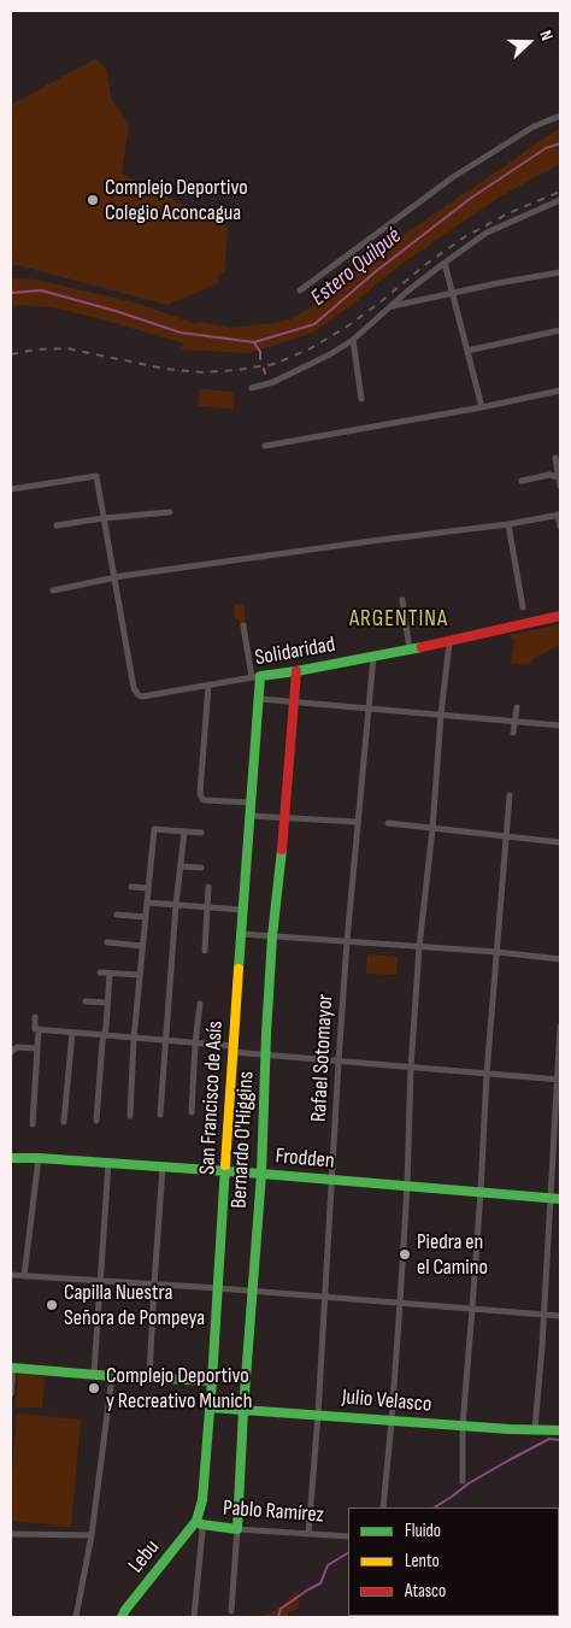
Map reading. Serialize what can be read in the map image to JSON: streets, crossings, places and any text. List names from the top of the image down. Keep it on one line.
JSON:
{"streets":{"main road":["Solidaridad","San Francisco de Asís","Bernardo O'Higgins","Frodden","Julio Velasco","Pablo Ramírez","Lebu"],"street":["Rafael Sotomayor"]},"crossings":[["Solidaridad","Rafael Sotomayor"],["Solidaridad","San Francisco de Asís"],["Solidaridad","Bernardo O'Higgins"],["Rafael Sotomayor","Frodden"],["Rafael Sotomayor","Julio Velasco"],["Rafael Sotomayor","Pablo Ramírez"],["San Francisco de Asís","Frodden"],["San Francisco de Asís","Julio Velasco"],["San Francisco de Asís","Pablo Ramírez"],["San Francisco de Asís","Lebu"],["Bernardo O'Higgins","Frodden"],["Bernardo O'Higgins","Julio Velasco"],["Bernardo O'Higgins","Pablo Ramírez"],["Pablo Ramírez","Lebu"]],"districts":["ARGENTINA"],"water":["Estero Quilpué"],"places":["Complejo Deportivo Colegio Aconcagua","Piedra en el Camino","Capilla Nuestra Señora de Pompeya","Complejo Deportivo y Recreativo Munich"],"legend":["Fluido","Lento","Atasco"],"north":"right"}
